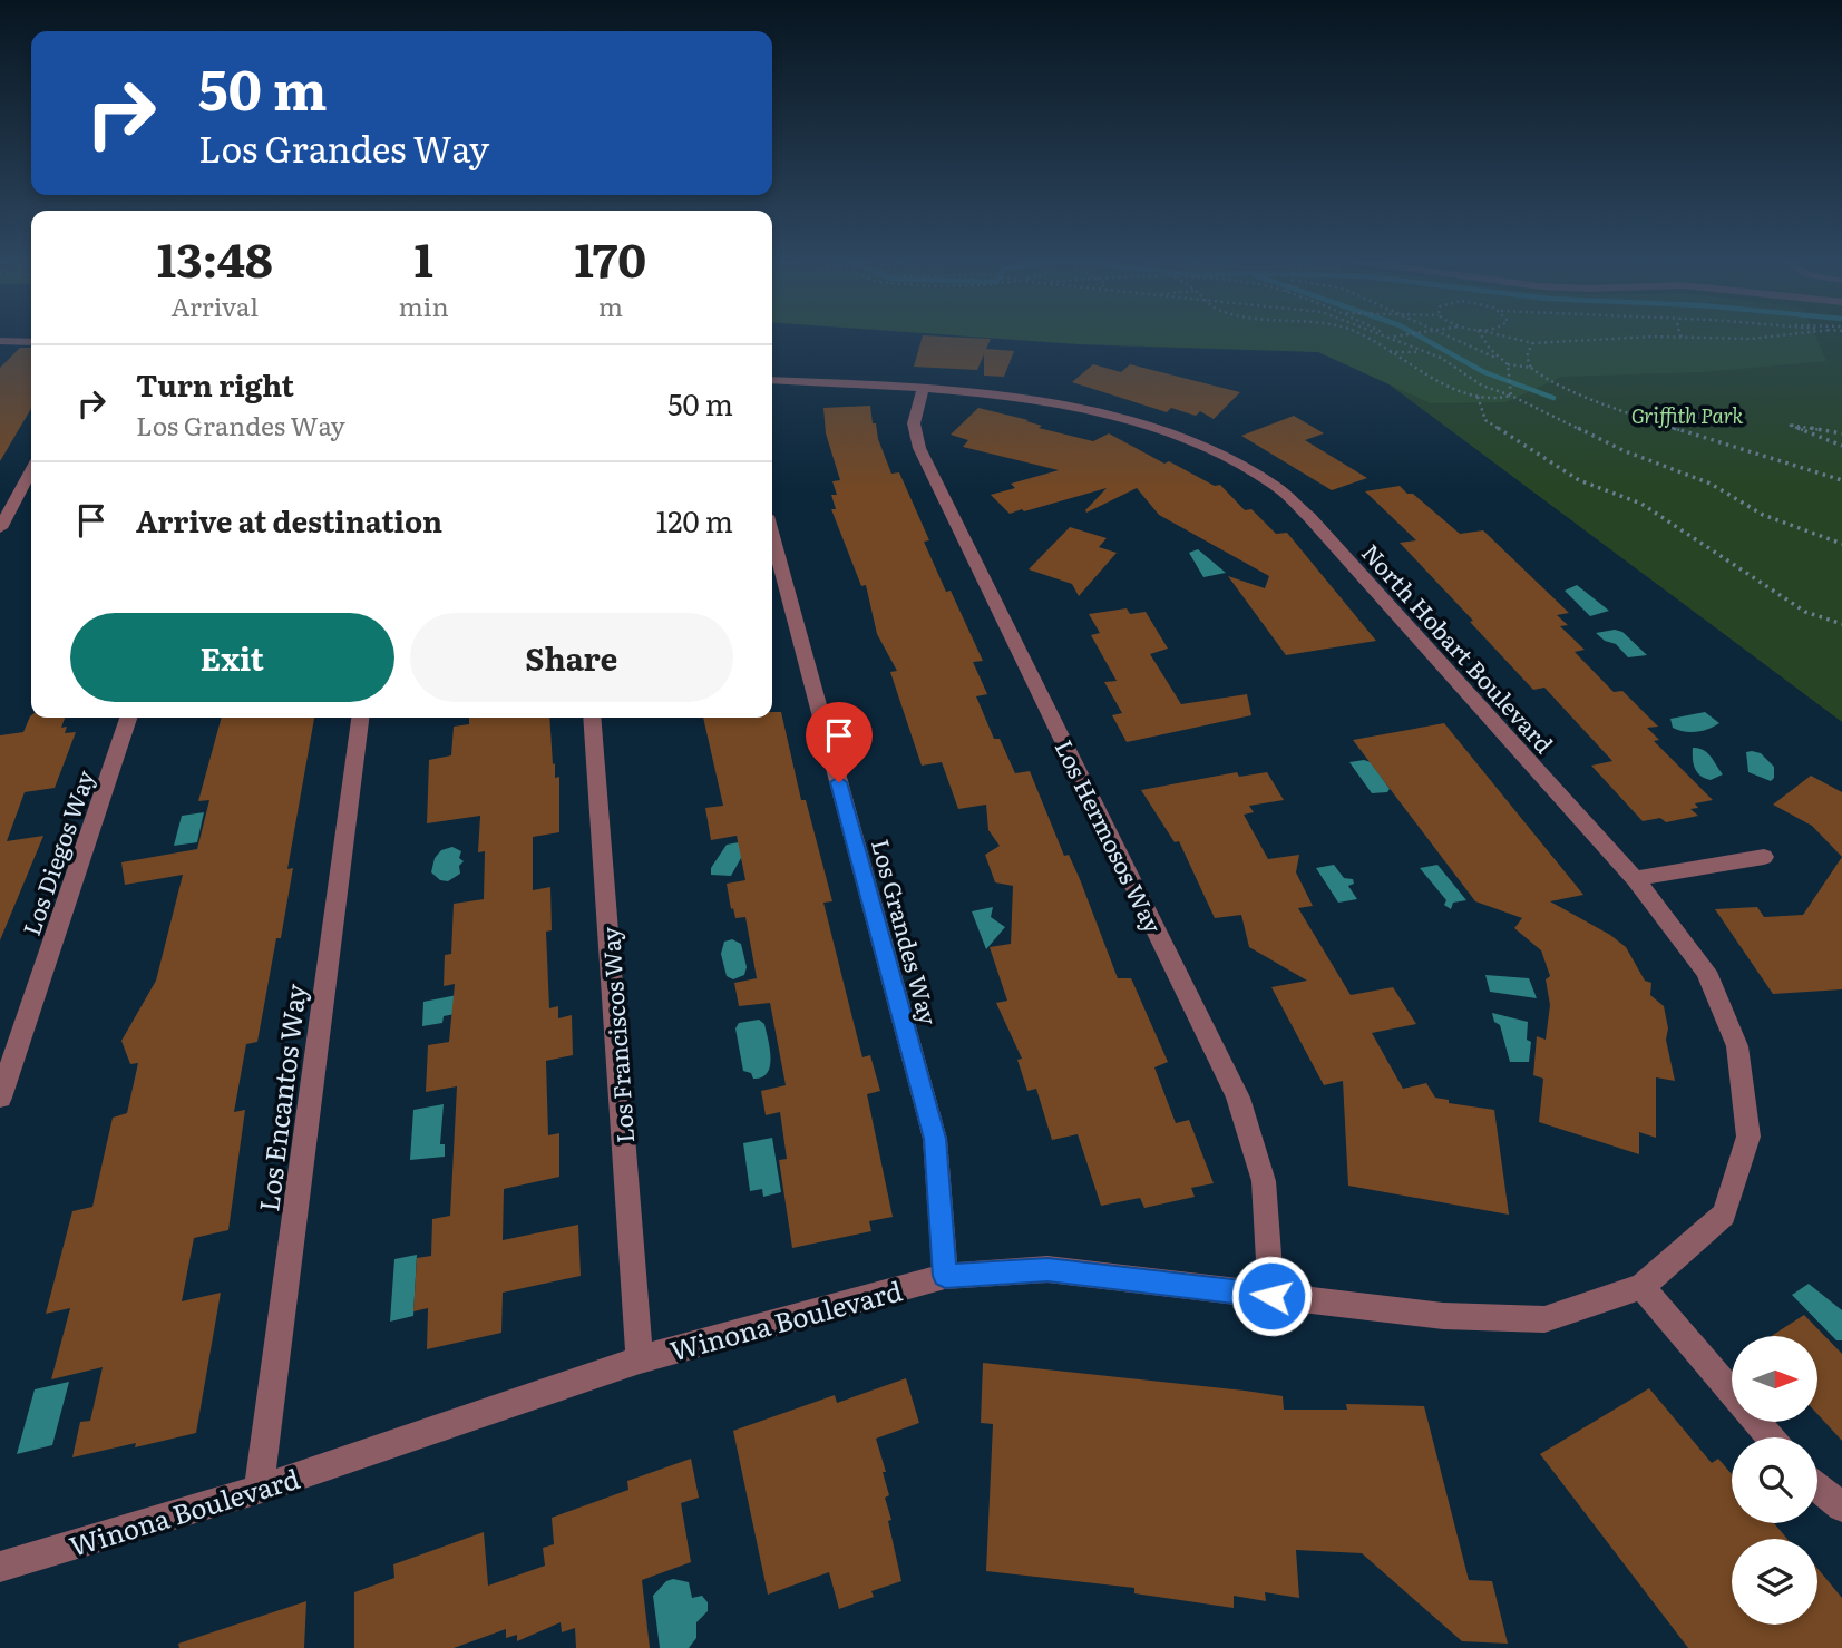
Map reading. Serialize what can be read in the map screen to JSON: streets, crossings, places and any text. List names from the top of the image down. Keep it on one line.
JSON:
{"streets":{"street":["North Hobart Boulevard","Los Hermosos Way","Los Diegos Way","Los Grandes Way","Los Franciscos Way","Los Encantos Way","Winona Boulevard"]},"crossings":[["North Hobart Boulevard","Los Hermosos Way"],["North Hobart Boulevard","Winona Boulevard"],["Los Hermosos Way","Winona Boulevard"],["Los Grandes Way","Winona Boulevard"],["Los Franciscos Way","Winona Boulevard"],["Los Encantos Way","Winona Boulevard"]],"parks":["Griffith Park"],"north":"right","page":{"turn":["50 m","Los Grandes Way"],"eta":["13:48","Arrival","1","min","170","m"],"list":[{"name":"Turn right","note":"Los Grandes Way","value":"50 m"},{"name":"Arrive at destination","value":"120 m"}],"buttons":["Exit","Share"]}}
